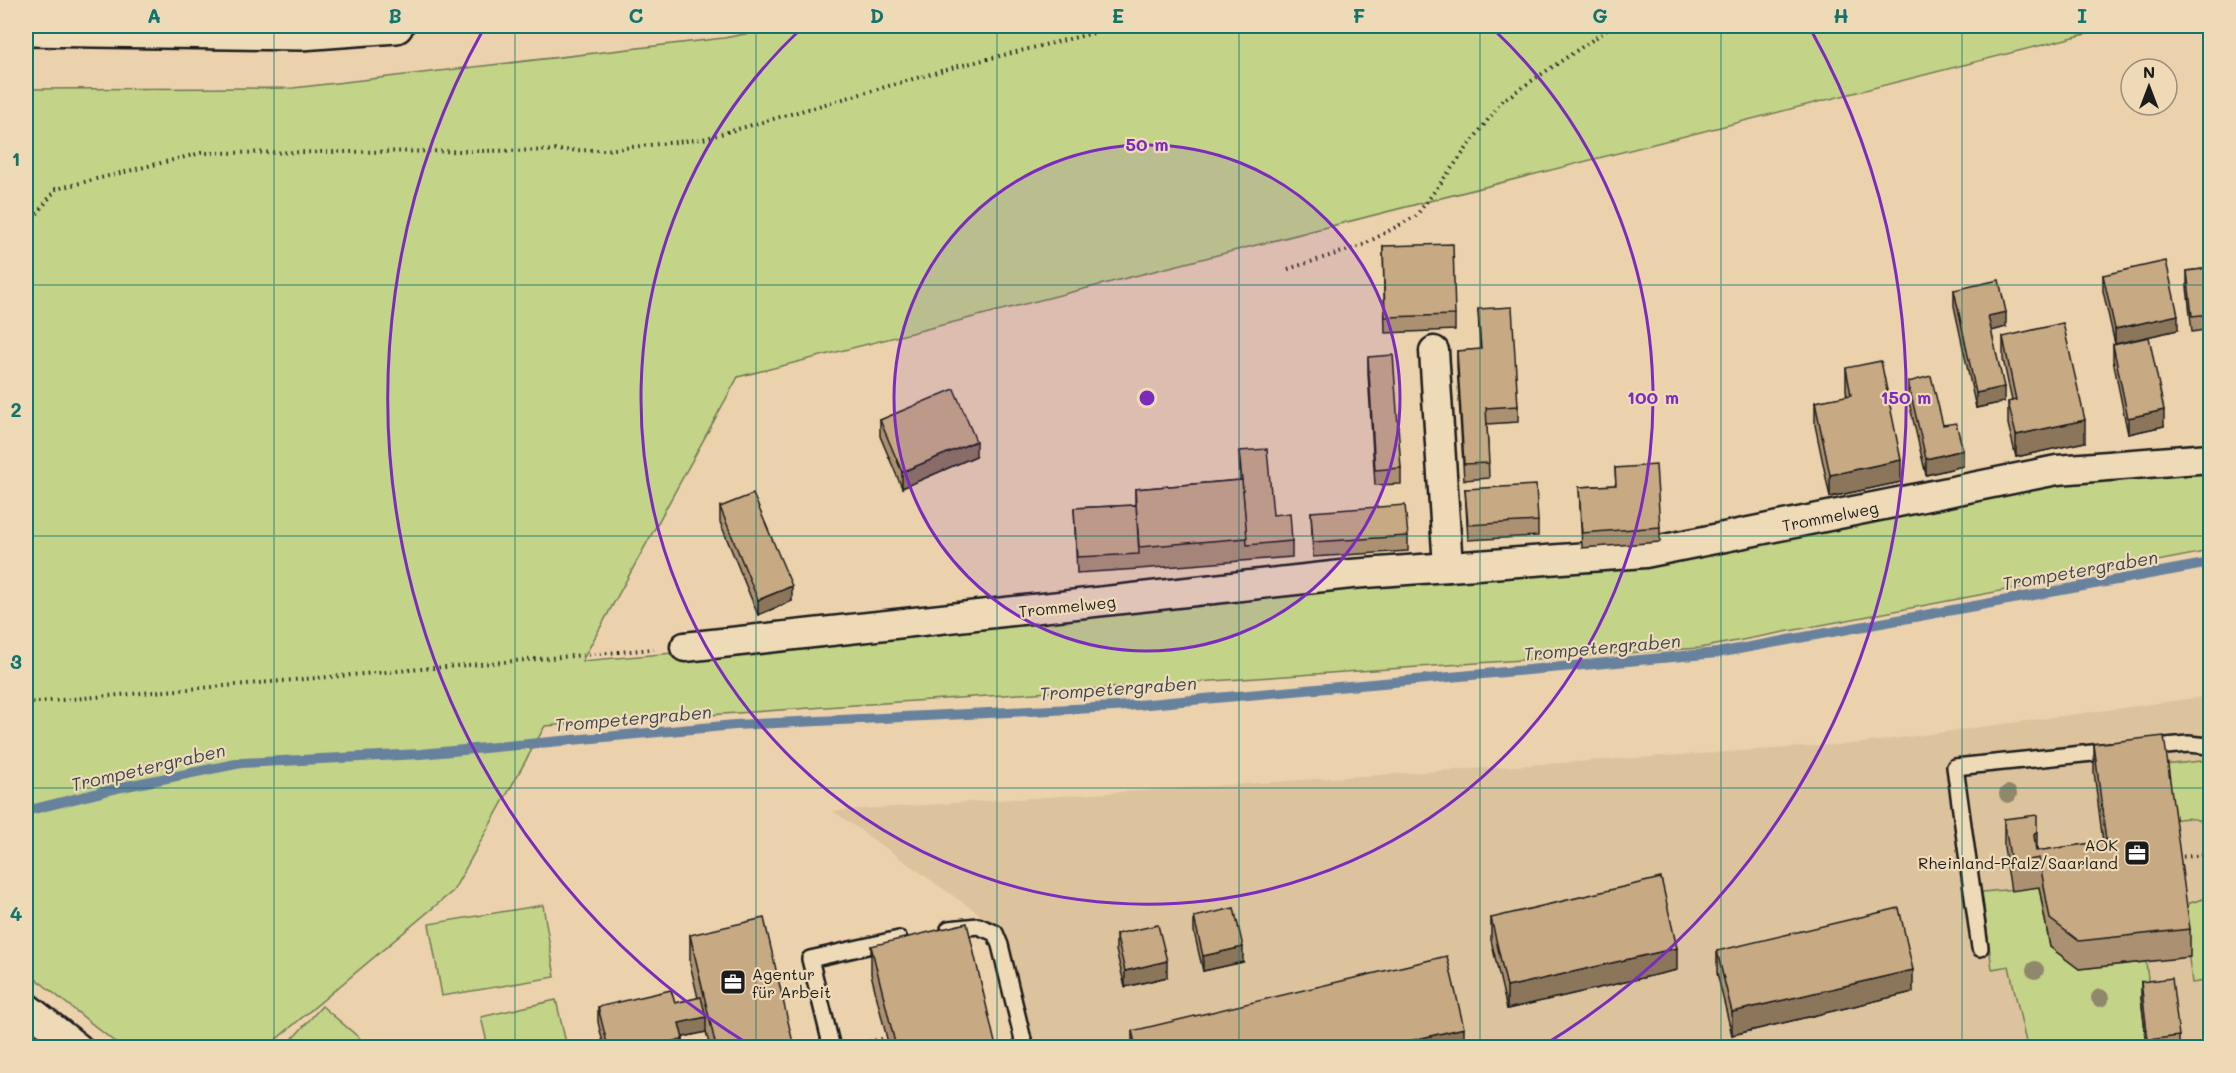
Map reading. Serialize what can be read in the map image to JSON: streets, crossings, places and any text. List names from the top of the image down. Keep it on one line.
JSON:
{"streets":{"street":["Trommelweg"]},"water":["Trompetergraben"],"places":{"office":["AOK Rheinland-Pfalz/Saarland","Agentur für Arbeit"]},"north":"top","grid":{"columns":["A","B","C","D","E","F","G","H","I"],"rows":["1","2","3","4"]},"rings":["50 m","100 m","150 m"]}
